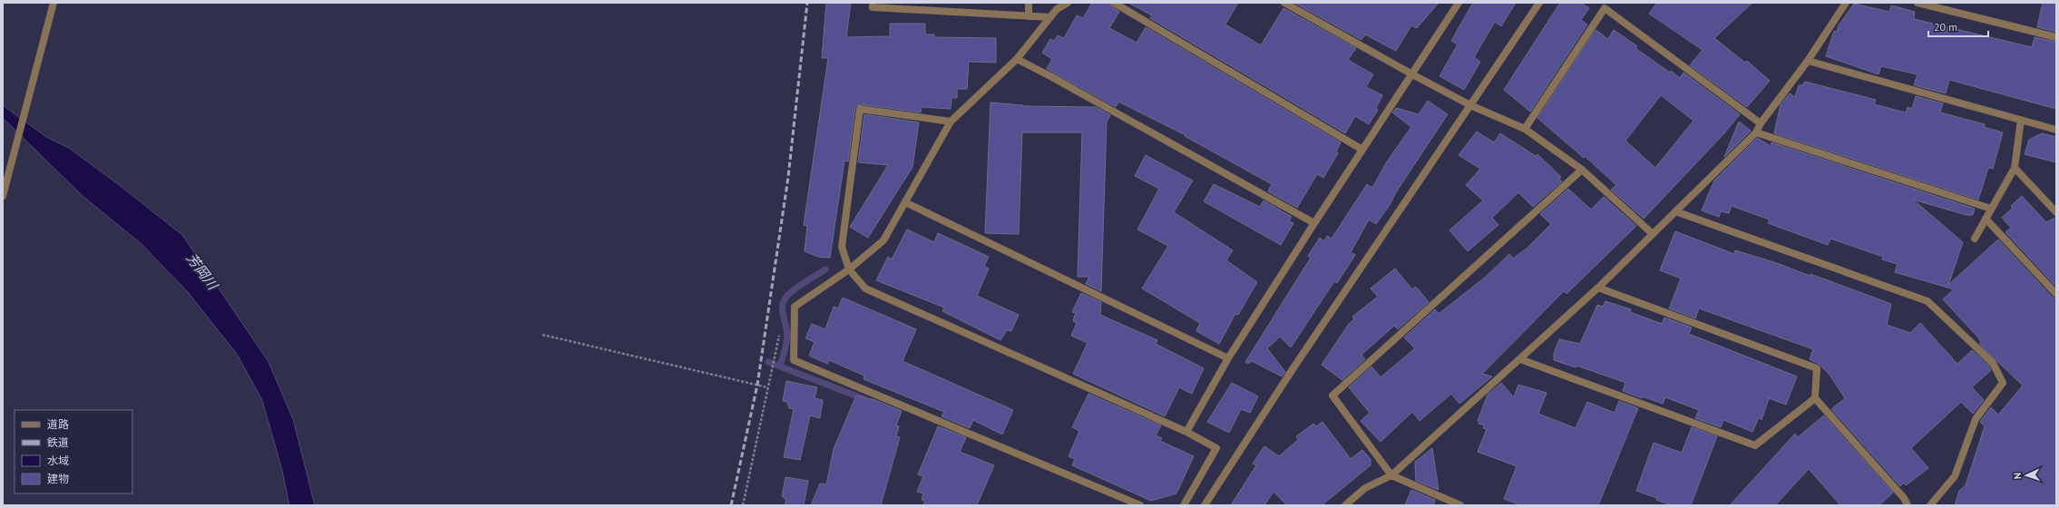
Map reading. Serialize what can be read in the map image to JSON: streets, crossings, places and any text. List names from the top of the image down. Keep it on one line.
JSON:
{"water":["芳岡川"],"legend":["道路","鉄道","水域","建物"],"scale_bar":"20 m","north":"left"}
